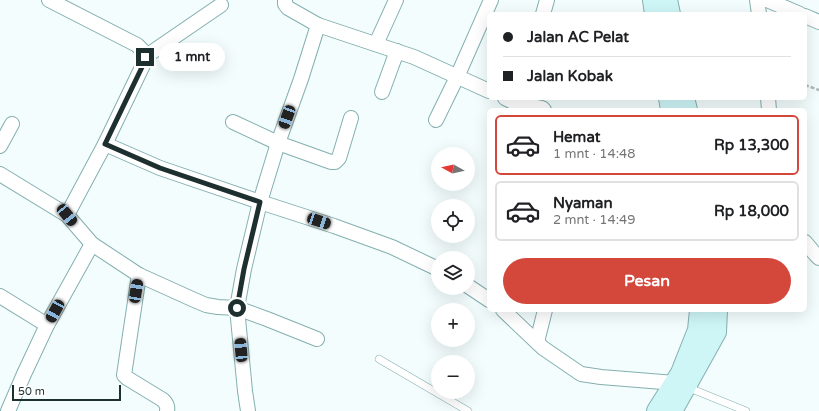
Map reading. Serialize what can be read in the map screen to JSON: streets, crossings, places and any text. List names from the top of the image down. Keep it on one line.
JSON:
{"scale_bar":"50 m","north":"left","page":{"banner":["Jalan AC Pelat","Jalan Kobak"],"bubble":"1 mnt","list":[{"name":"Hemat","note":"1 mnt · 14:48","value":"Rp 13,300"},{"name":"Nyaman","note":"2 mnt · 14:49","value":"Rp 18,000"}],"map_buttons":["+","−"],"buttons":"Pesan","scale":"50 m"}}
